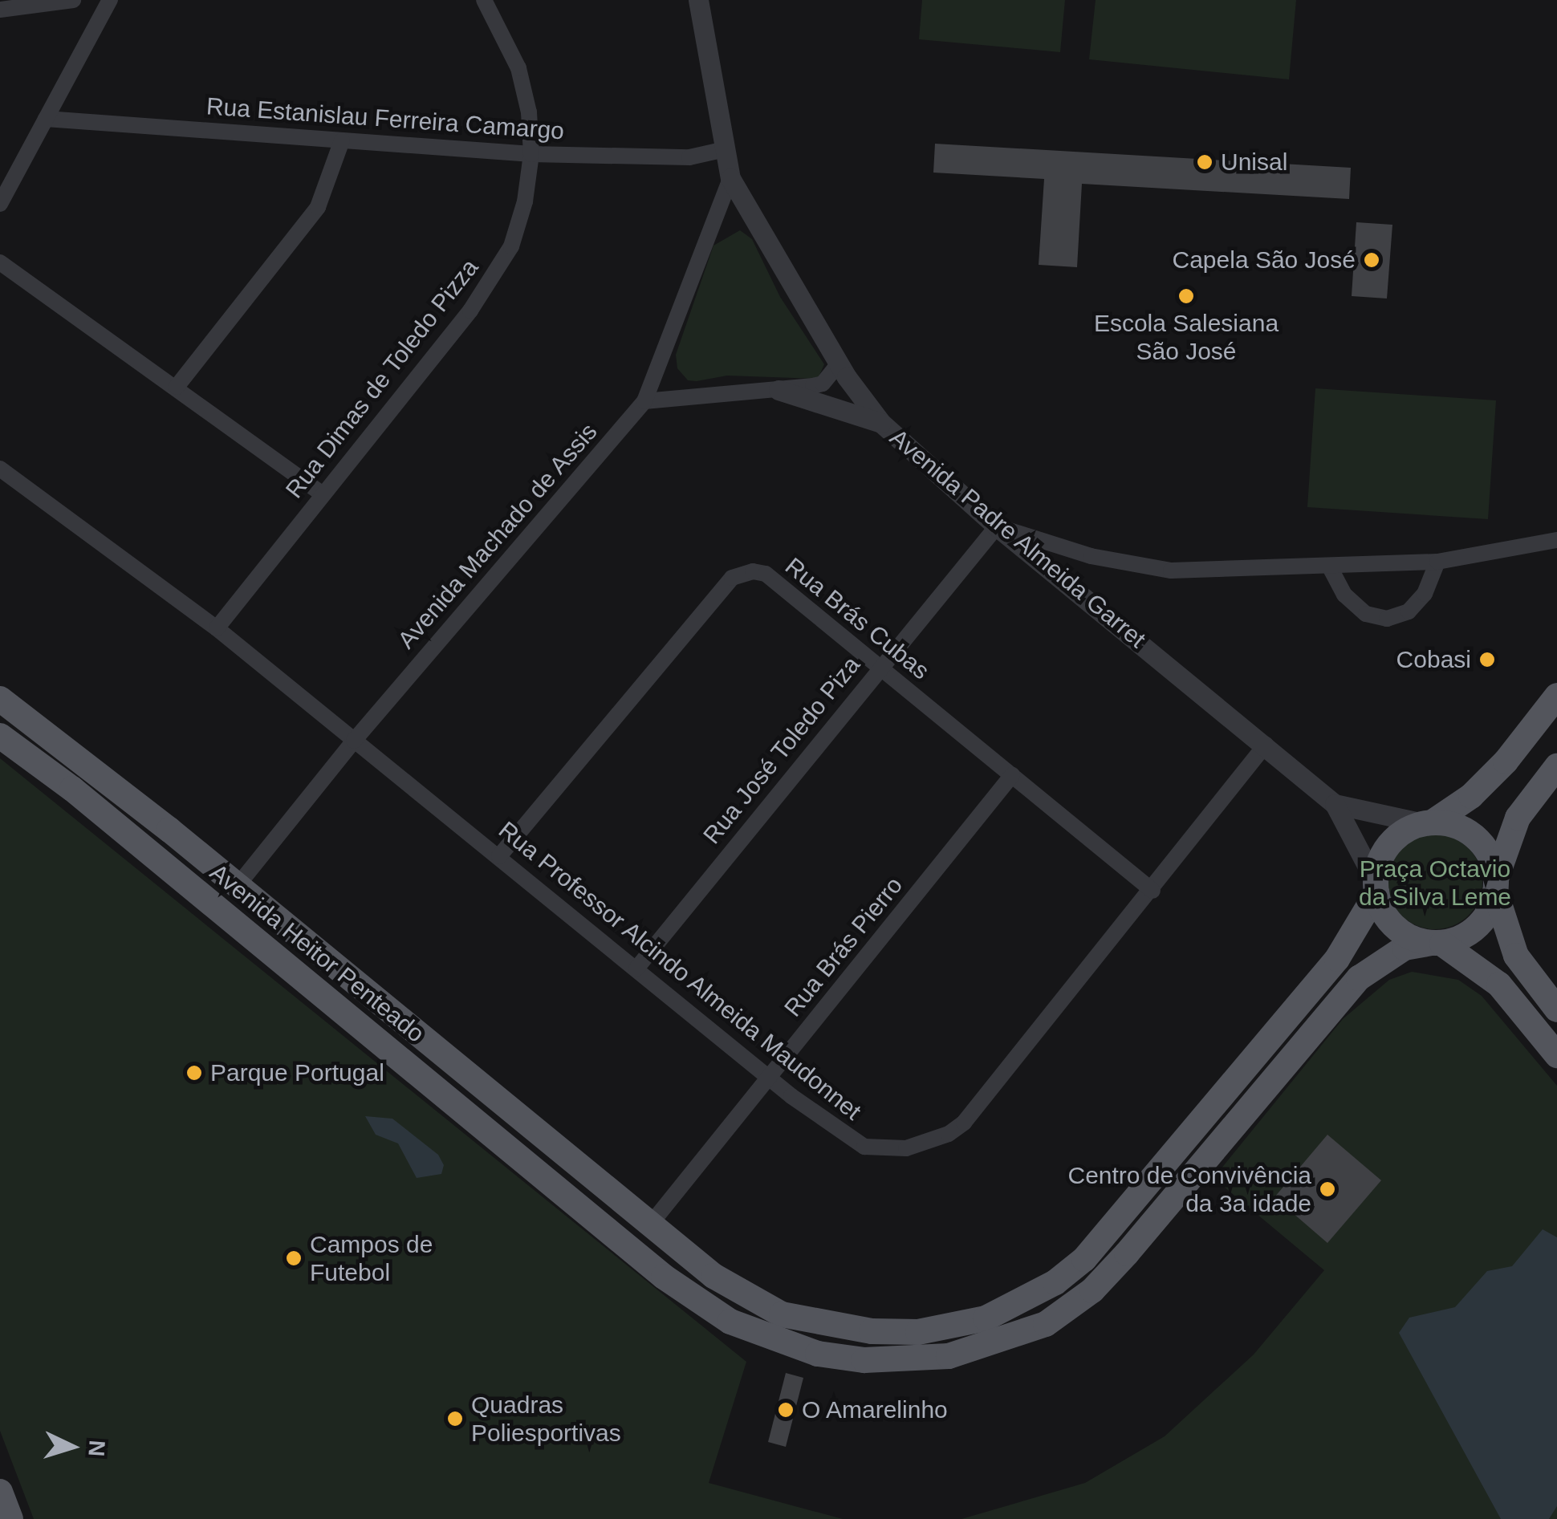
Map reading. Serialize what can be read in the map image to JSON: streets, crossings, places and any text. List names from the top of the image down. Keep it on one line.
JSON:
{"streets":{"main road":["Avenida Heitor Penteado"],"street":["Rua Estanislau Ferreira Camargo","Rua Dimas de Toledo Pizza","Avenida Machado de Assis","Avenida Padre Almeida Garret","Rua Brás Cubas","Rua José Toledo Piza","Rua Brás Pierro","Rua Professor Alcindo Almeida Maudonnet"]},"crossings":[["Rua Estanislau Ferreira Camargo","Rua Dimas de Toledo Pizza"],["Rua Estanislau Ferreira Camargo","Avenida Padre Almeida Garret"],["Rua Dimas de Toledo Pizza","Rua Professor Alcindo Almeida Maudonnet"],["Avenida Machado de Assis","Avenida Padre Almeida Garret"],["Avenida Machado de Assis","Avenida Heitor Penteado"],["Avenida Machado de Assis","Rua Professor Alcindo Almeida Maudonnet"],["Avenida Padre Almeida Garret","Rua José Toledo Piza"],["Avenida Padre Almeida Garret","Avenida Heitor Penteado"],["Avenida Padre Almeida Garret","Rua Professor Alcindo Almeida Maudonnet"],["Rua Brás Cubas","Rua José Toledo Piza"],["Rua Brás Cubas","Rua Brás Pierro"],["Rua Brás Cubas","Rua Professor Alcindo Almeida Maudonnet"],["Rua José Toledo Piza","Rua Professor Alcindo Almeida Maudonnet"],["Rua Brás Pierro","Avenida Heitor Penteado"],["Rua Brás Pierro","Rua Professor Alcindo Almeida Maudonnet"]],"parks":["Praça Octavio da Silva Leme"],"places":["Unisal","Capela São José","Escola Salesiana São José","Cobasi","Parque Portugal","Centro de Convivência da 3a idade","Campos de Futebol","O Amarelinho","Quadras Poliesportivas"],"north":"right"}
